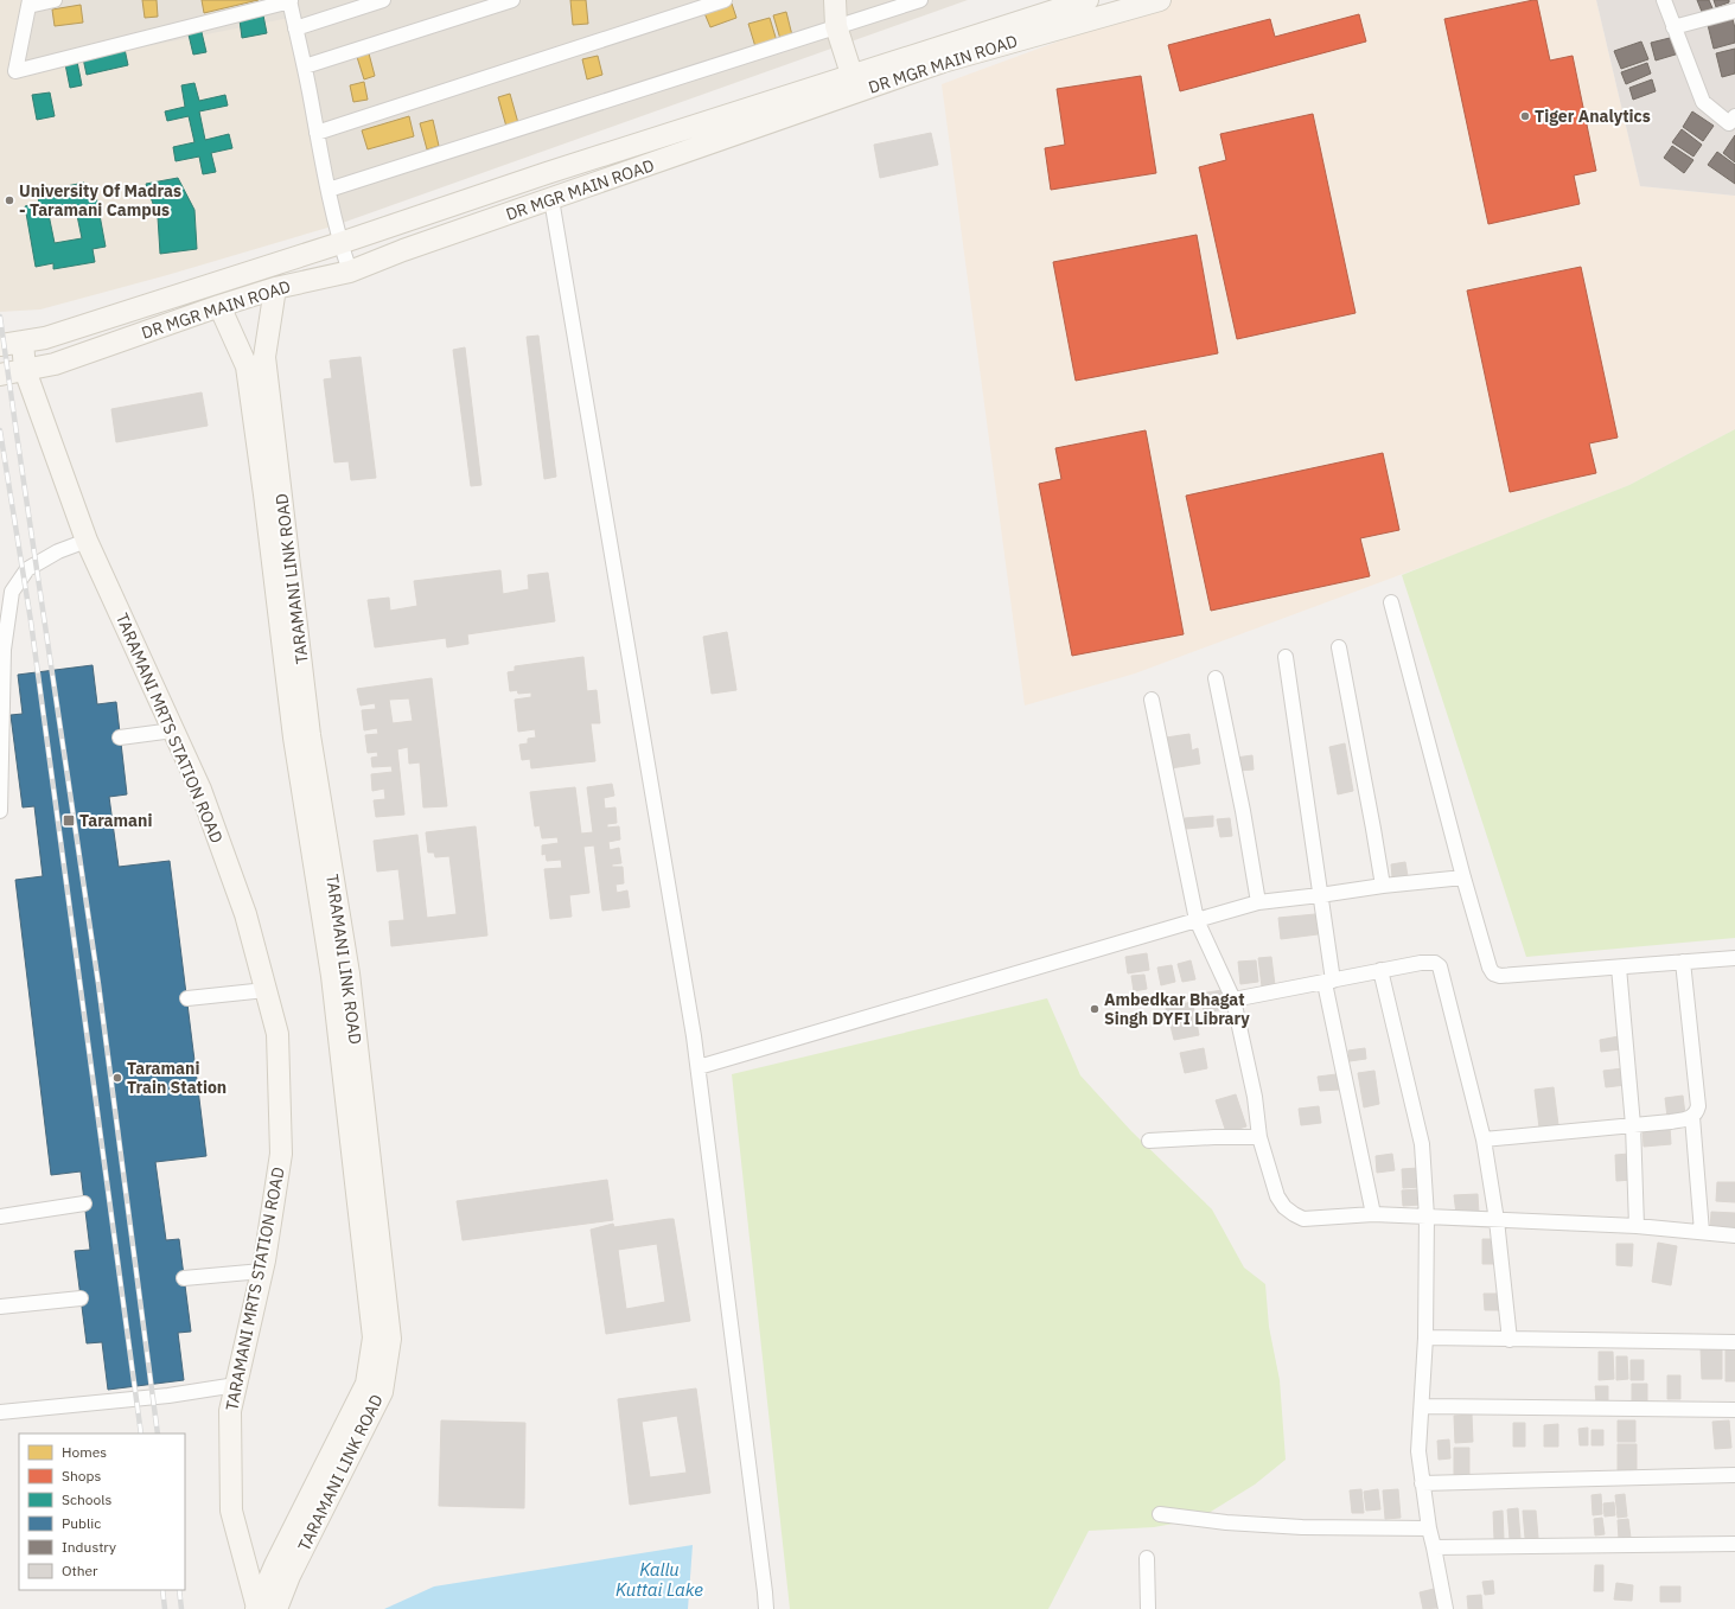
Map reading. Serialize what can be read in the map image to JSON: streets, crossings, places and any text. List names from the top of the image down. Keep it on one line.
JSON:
{"streets":{"street":["DR MGR MAIN ROAD","TARAMANI LINK ROAD","TARAMANI MRTS STATION ROAD"]},"crossings":[["DR MGR MAIN ROAD","TARAMANI LINK ROAD"],["DR MGR MAIN ROAD","TARAMANI MRTS STATION ROAD"],["TARAMANI LINK ROAD","TARAMANI MRTS STATION ROAD"]],"water":["Kallu Kuttai Lake"],"places":{"other":["Tiger Analytics","University Of Madras - Taramani Campus","Ambedkar Bhagat Singh DYFI Library","Taramani Train Station"],"transit":["Taramani"]},"legend":["Homes","Shops","Schools","Public","Industry","Other"]}
